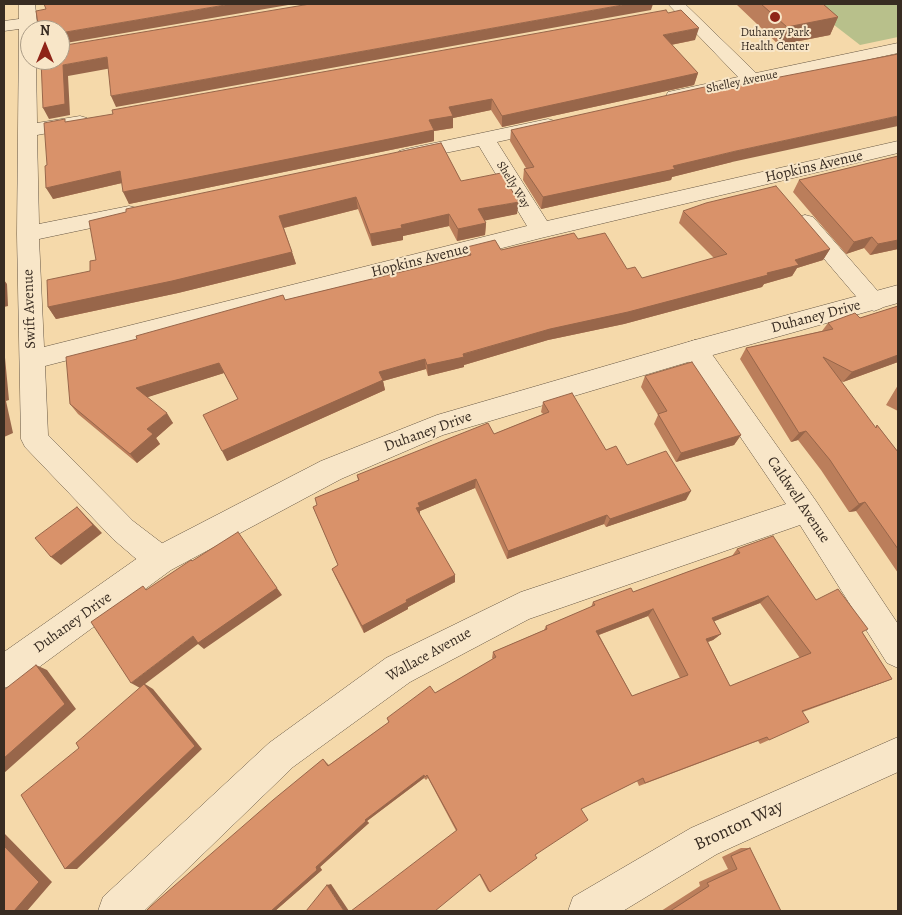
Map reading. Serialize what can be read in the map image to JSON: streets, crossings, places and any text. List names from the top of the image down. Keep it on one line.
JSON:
{"streets":{"street":["Shelley Avenue","Hopkins Avenue","Shelly Way","Swift Avenue","Duhaney Drive","Caldwell Avenue","Wallace Avenue","Bronton Way"]},"crossings":[["Hopkins Avenue","Shelly Way"],["Hopkins Avenue","Swift Avenue"],["Swift Avenue","Duhaney Drive"],["Duhaney Drive","Caldwell Avenue"],["Caldwell Avenue","Wallace Avenue"]],"places":["Duhaney Park Health Center"],"north":"top"}
